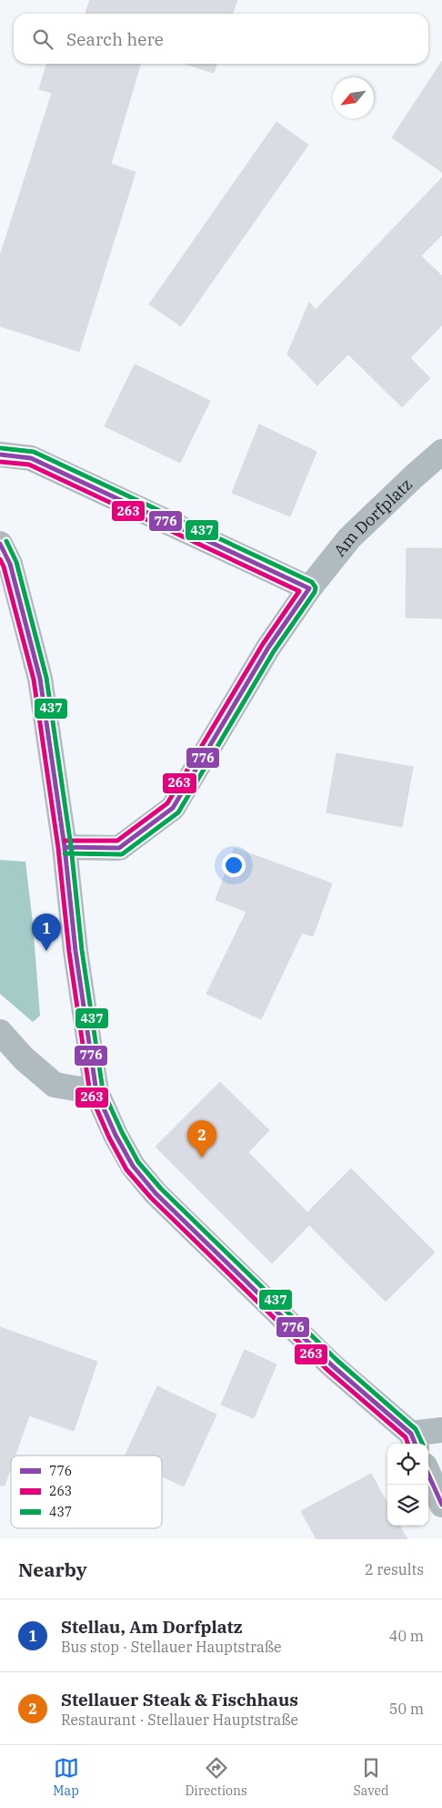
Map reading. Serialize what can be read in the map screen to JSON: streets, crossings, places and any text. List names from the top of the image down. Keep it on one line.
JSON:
{"streets":{"street":["Am Dorfplatz"]},"lines":["transit line 437","transit line 776","transit line 263"],"legend":["776","263","437"],"north":"bottom left","page":{"search":"Search here","pins":["1","2"],"heading":["Nearby","2 results"],"list":[{"mark":"1","name":"Stellau, Am Dorfplatz","note":"Bus stop · Stellauer Hauptstraße","value":"40 m"},{"mark":"2","name":"Stellauer Steak & Fischhaus","note":"Restaurant · Stellauer Hauptstraße","value":"50 m"}],"nav":["Map","Directions","Saved"]}}
